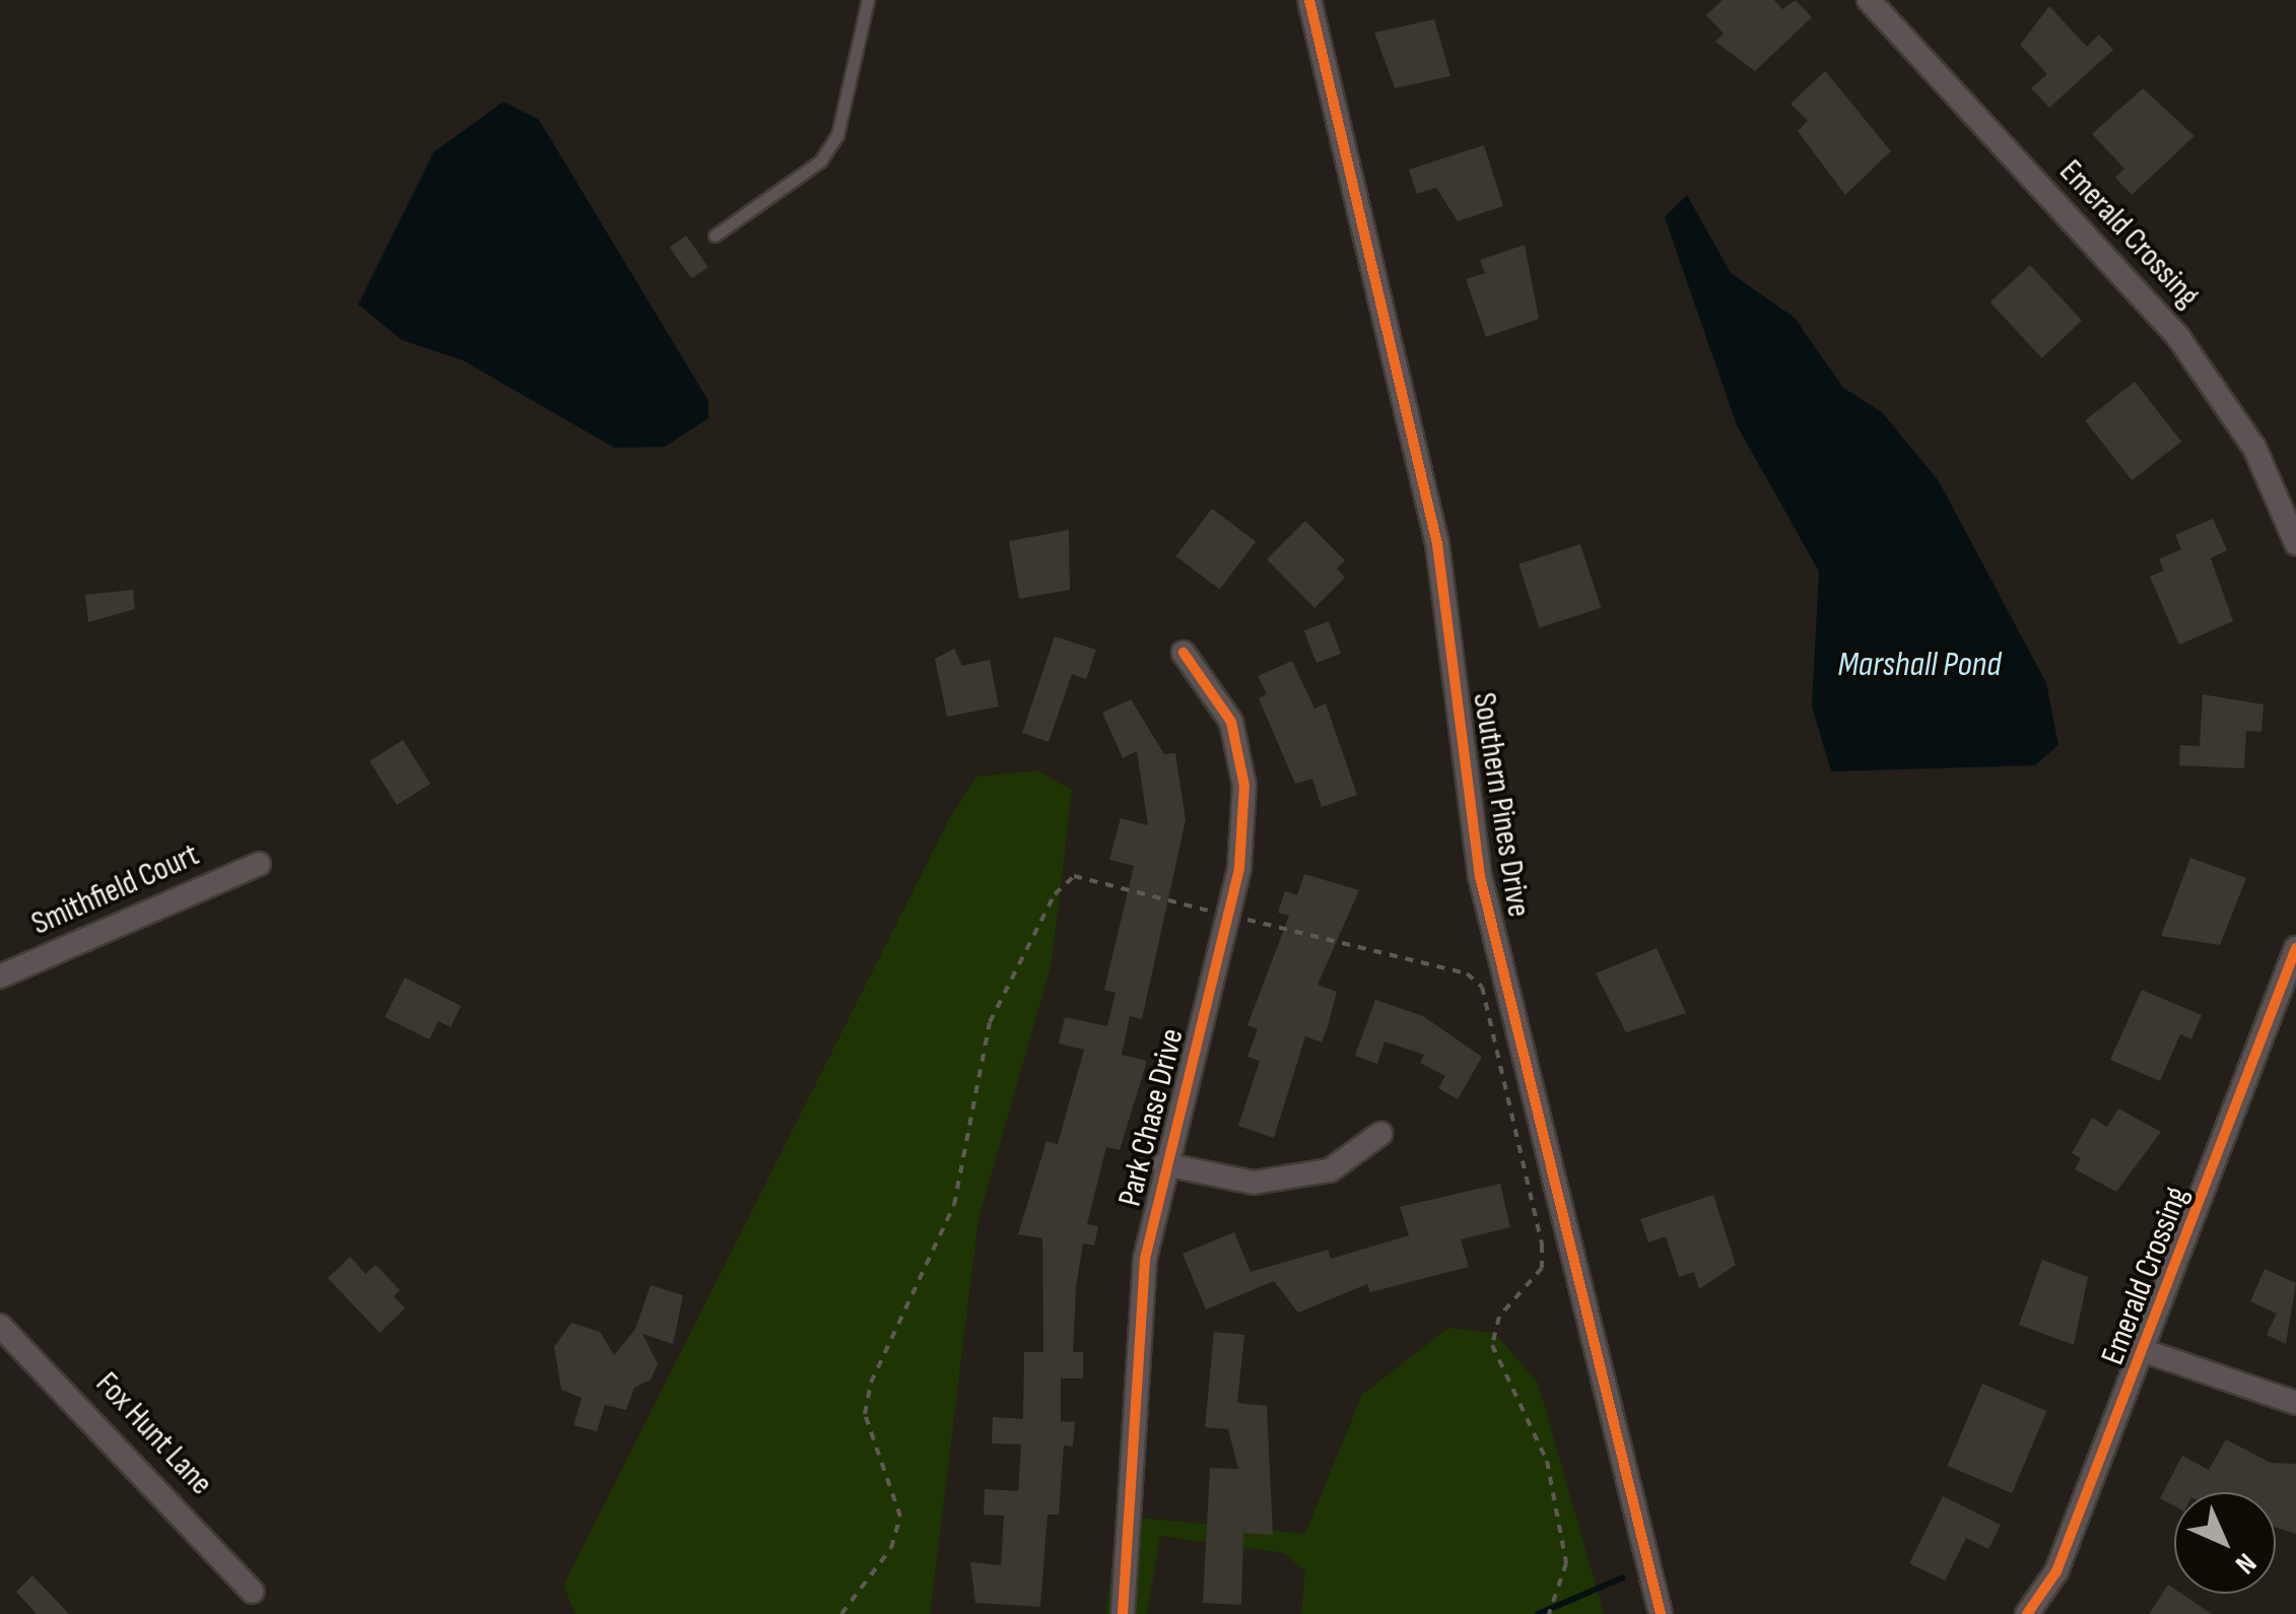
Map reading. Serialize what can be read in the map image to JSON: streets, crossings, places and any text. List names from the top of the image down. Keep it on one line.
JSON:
{"streets":{"street":["Emerald Crossing","Southern Pines Drive","Smithfield Court","Park Chase Drive","Fox Hunt Lane"]},"water":["Marshall Pond"],"north":"bottom right"}
